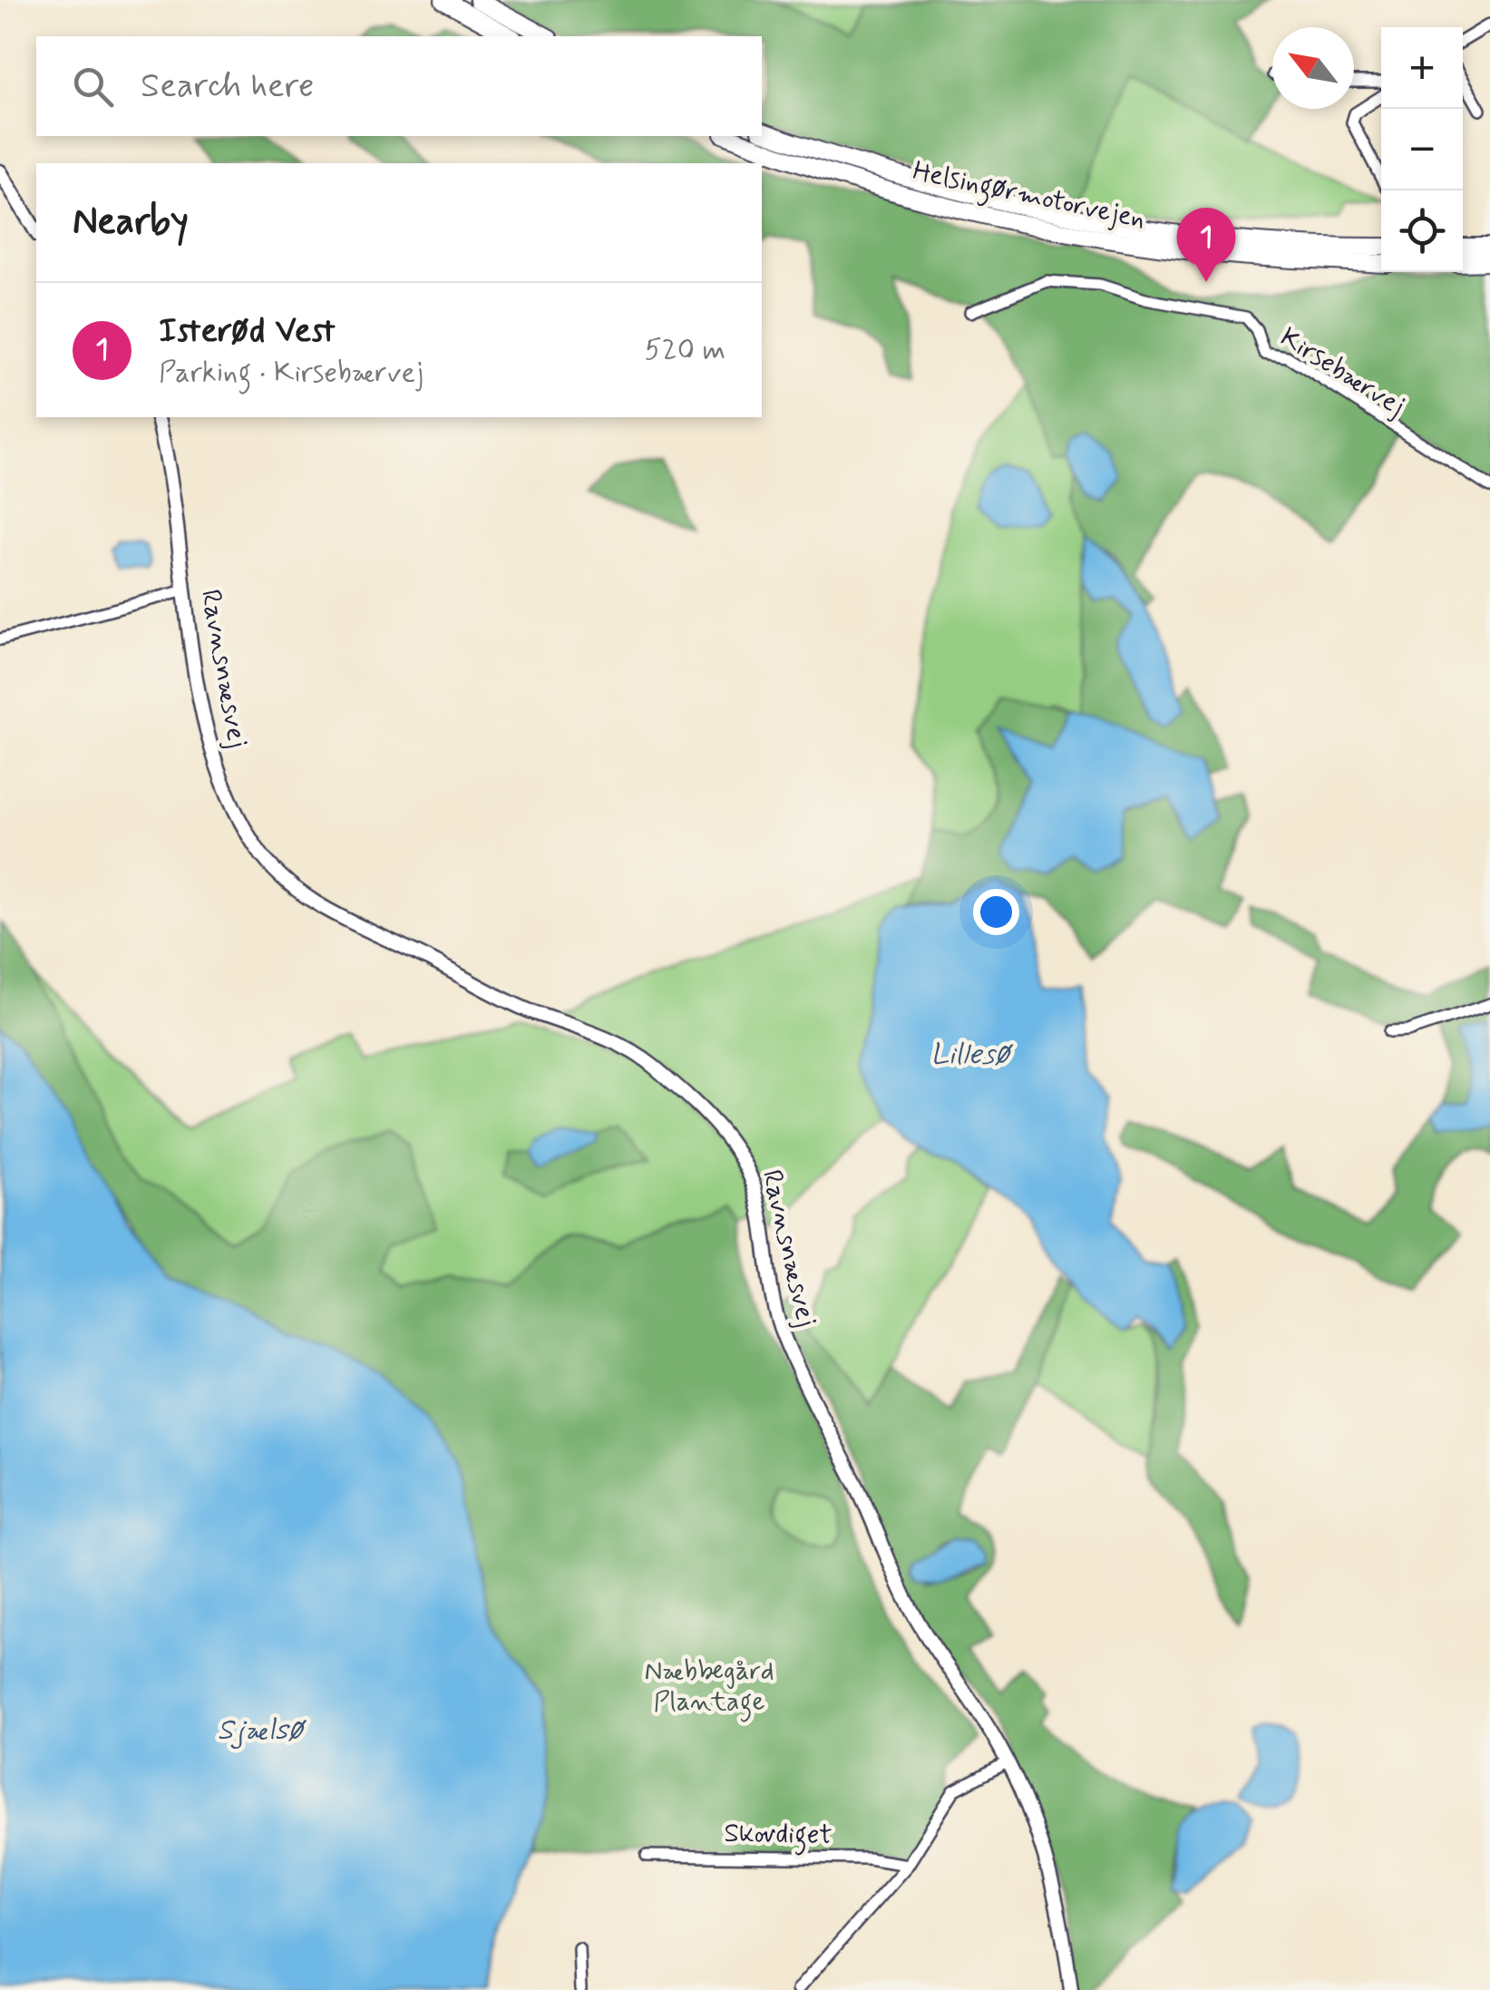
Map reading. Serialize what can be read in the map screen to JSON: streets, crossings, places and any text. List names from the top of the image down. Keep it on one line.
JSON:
{"streets":{"highway":["Helsingørmotorvejen"],"main road":["Ravnsnæsvej"],"street":["Kirsebærvej","Skovdiget"]},"water":["Lillesø","Sjælsø"],"parks":["Næbbegård Plantage"],"north":"top left","page":{"map_buttons":["+","−"],"search":"Search here","heading":"Nearby","pins":"1","list":[{"mark":"1","name":"Isterød Vest","note":"Parking · Kirsebærvej","value":"520 m"}]}}
